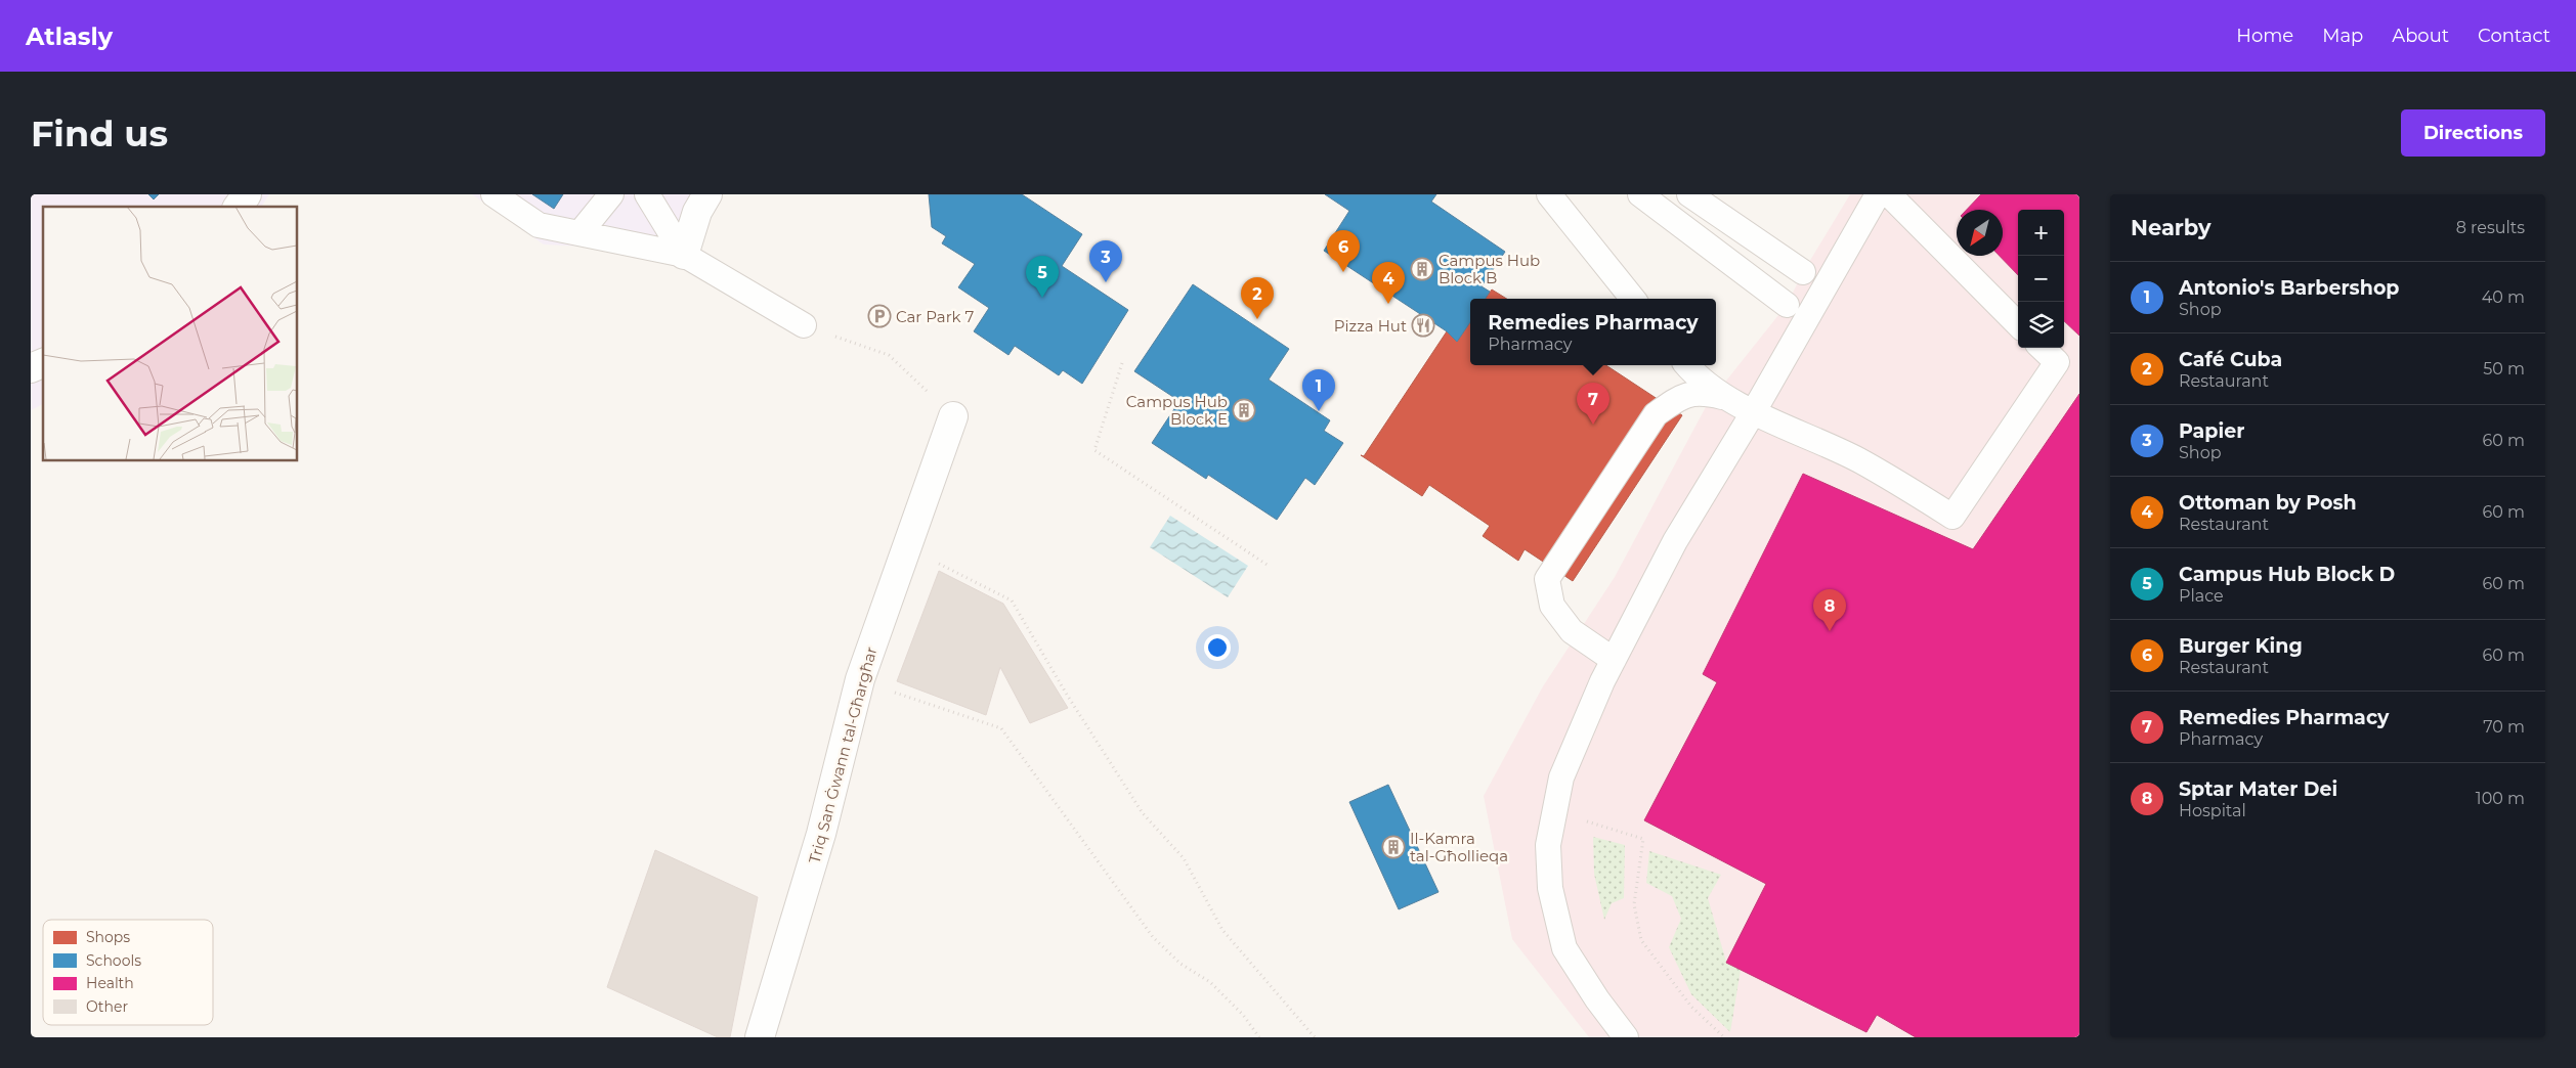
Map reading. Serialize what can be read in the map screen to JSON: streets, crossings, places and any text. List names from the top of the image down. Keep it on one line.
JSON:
{"streets":{"street":["Triq San Ġwann tal-Għargħar"]},"places":{"building":["Campus Hub Block B","Campus Hub Block E","Il-Kamra tal-Għollieqa"],"parking":["Car Park 7"],"restaurant":["Pizza Hut"]},"legend":["Shops","Schools","Health","Other"],"north":"bottom left","page":{"header":"Atlasly","nav":["Home","Map","About","Contact"],"buttons":"Directions","title":"Find us","heading":["Nearby","8 results"],"map_buttons":["+","−"],"pins":["6","3","5","4","2","1","7","8"],"list":[{"mark":"1","name":"Antonio's Barbershop","note":"Shop","value":"40 m"},{"mark":"2","name":"Café Cuba","note":"Restaurant","value":"50 m"},{"mark":"3","name":"Papier","note":"Shop","value":"60 m"},{"mark":"4","name":"Ottoman by Posh","note":"Restaurant","value":"60 m"},{"mark":"5","name":"Campus Hub Block D","note":"Place","value":"60 m"},{"mark":"6","name":"Burger King","note":"Restaurant","value":"60 m"},{"mark":"7","name":"Remedies Pharmacy","note":"Pharmacy","value":"70 m"},{"mark":"8","name":"Sptar Mater Dei","note":"Hospital","value":"100 m"}],"popup":["Remedies Pharmacy","Pharmacy"]}}
